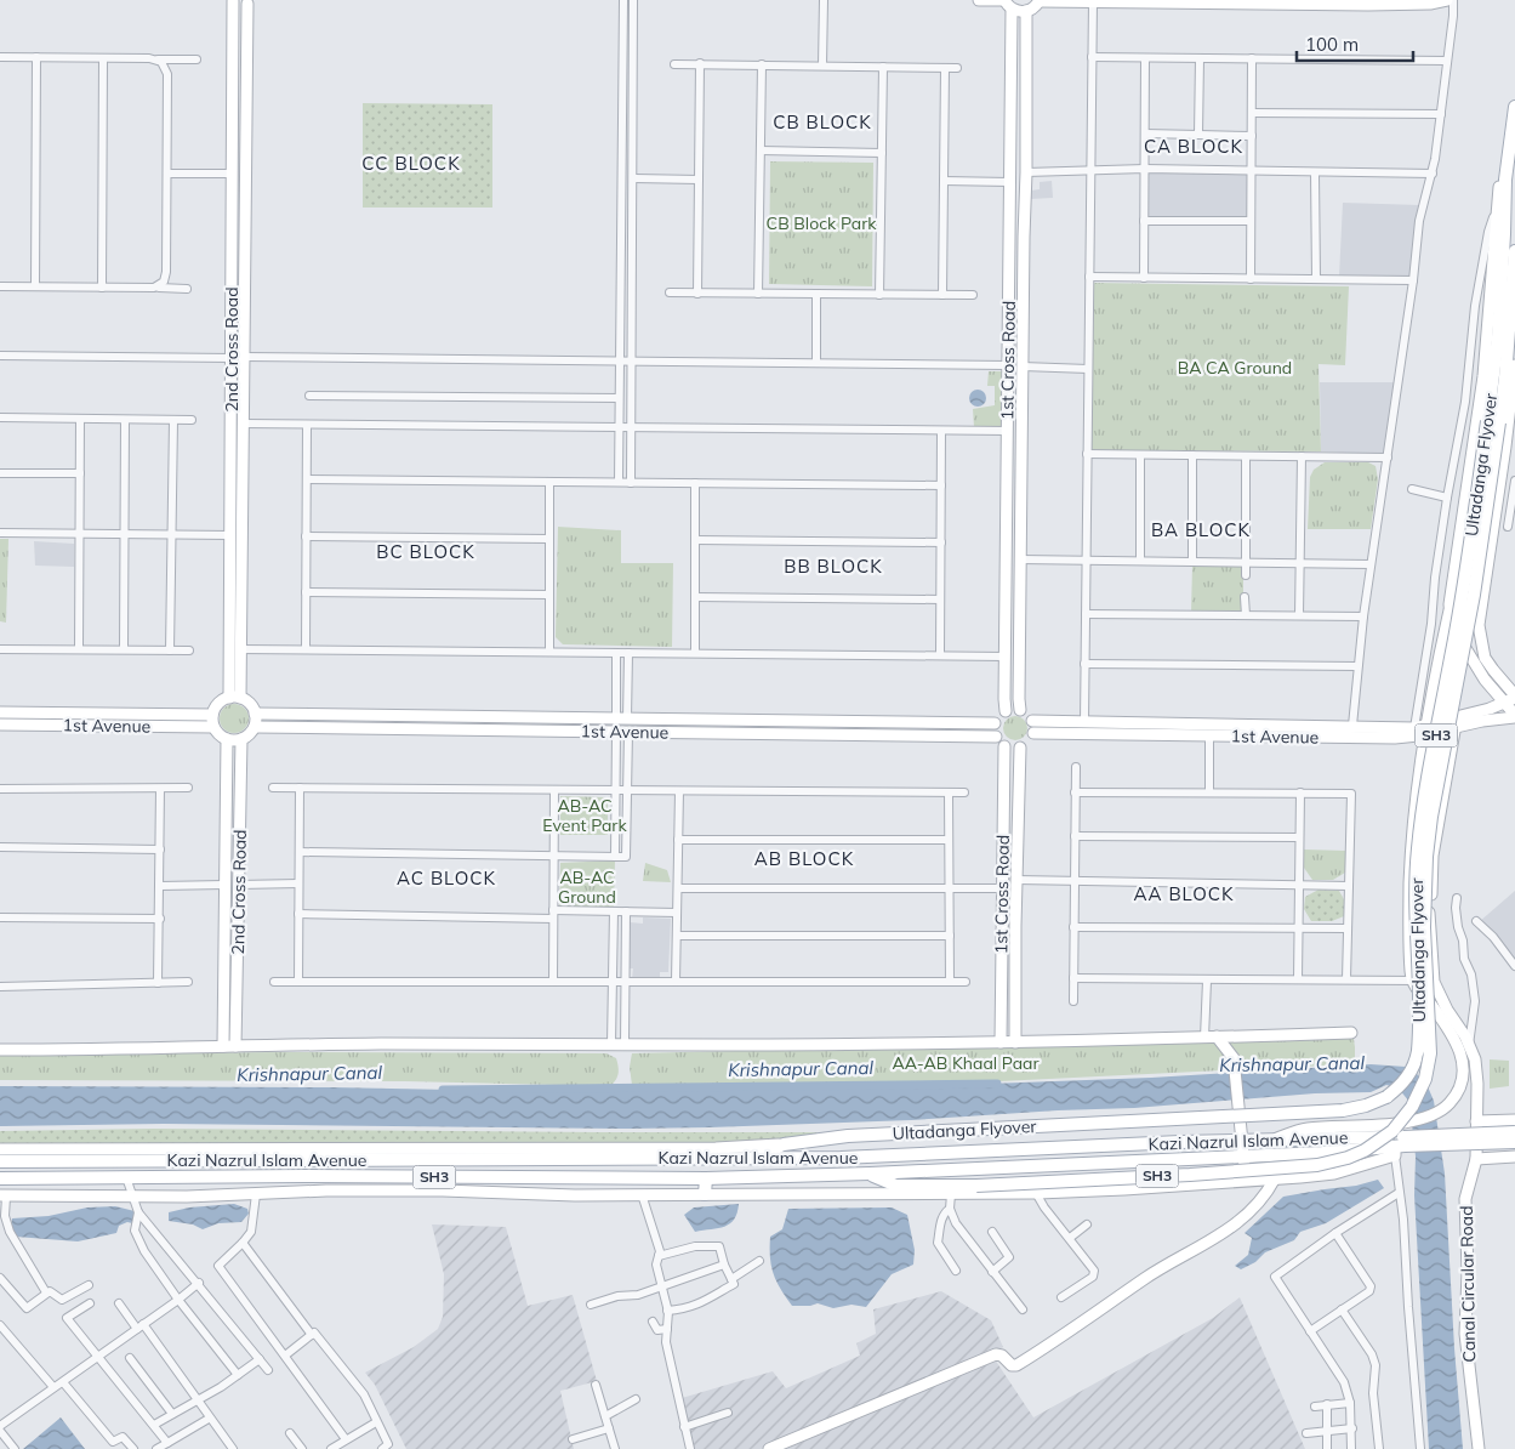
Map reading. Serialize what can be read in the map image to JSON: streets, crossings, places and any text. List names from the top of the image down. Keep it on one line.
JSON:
{"streets":{"main road":["Ultadanga Flyover","SH3","Kazi Nazrul Islam Avenue"],"street":["2nd Cross Road","1st Cross Road","1st Avenue","Canal Circular Road"]},"crossings":[["2nd Cross Road","1st Avenue"],["1st Cross Road","1st Avenue"],["Ultadanga Flyover","SH3"],["Ultadanga Flyover","Kazi Nazrul Islam Avenue"]],"districts":["CB BLOCK","CA BLOCK","CC BLOCK","BA BLOCK","BC BLOCK","BB BLOCK","AB BLOCK","AC BLOCK","AA BLOCK"],"water":["Krishnapur Canal"],"parks":["CB Block Park","BA CA Ground","AB-AC Event Park","AB-AC Ground","AA-AB Khaal Paar"],"scale_bar":"100 m"}
